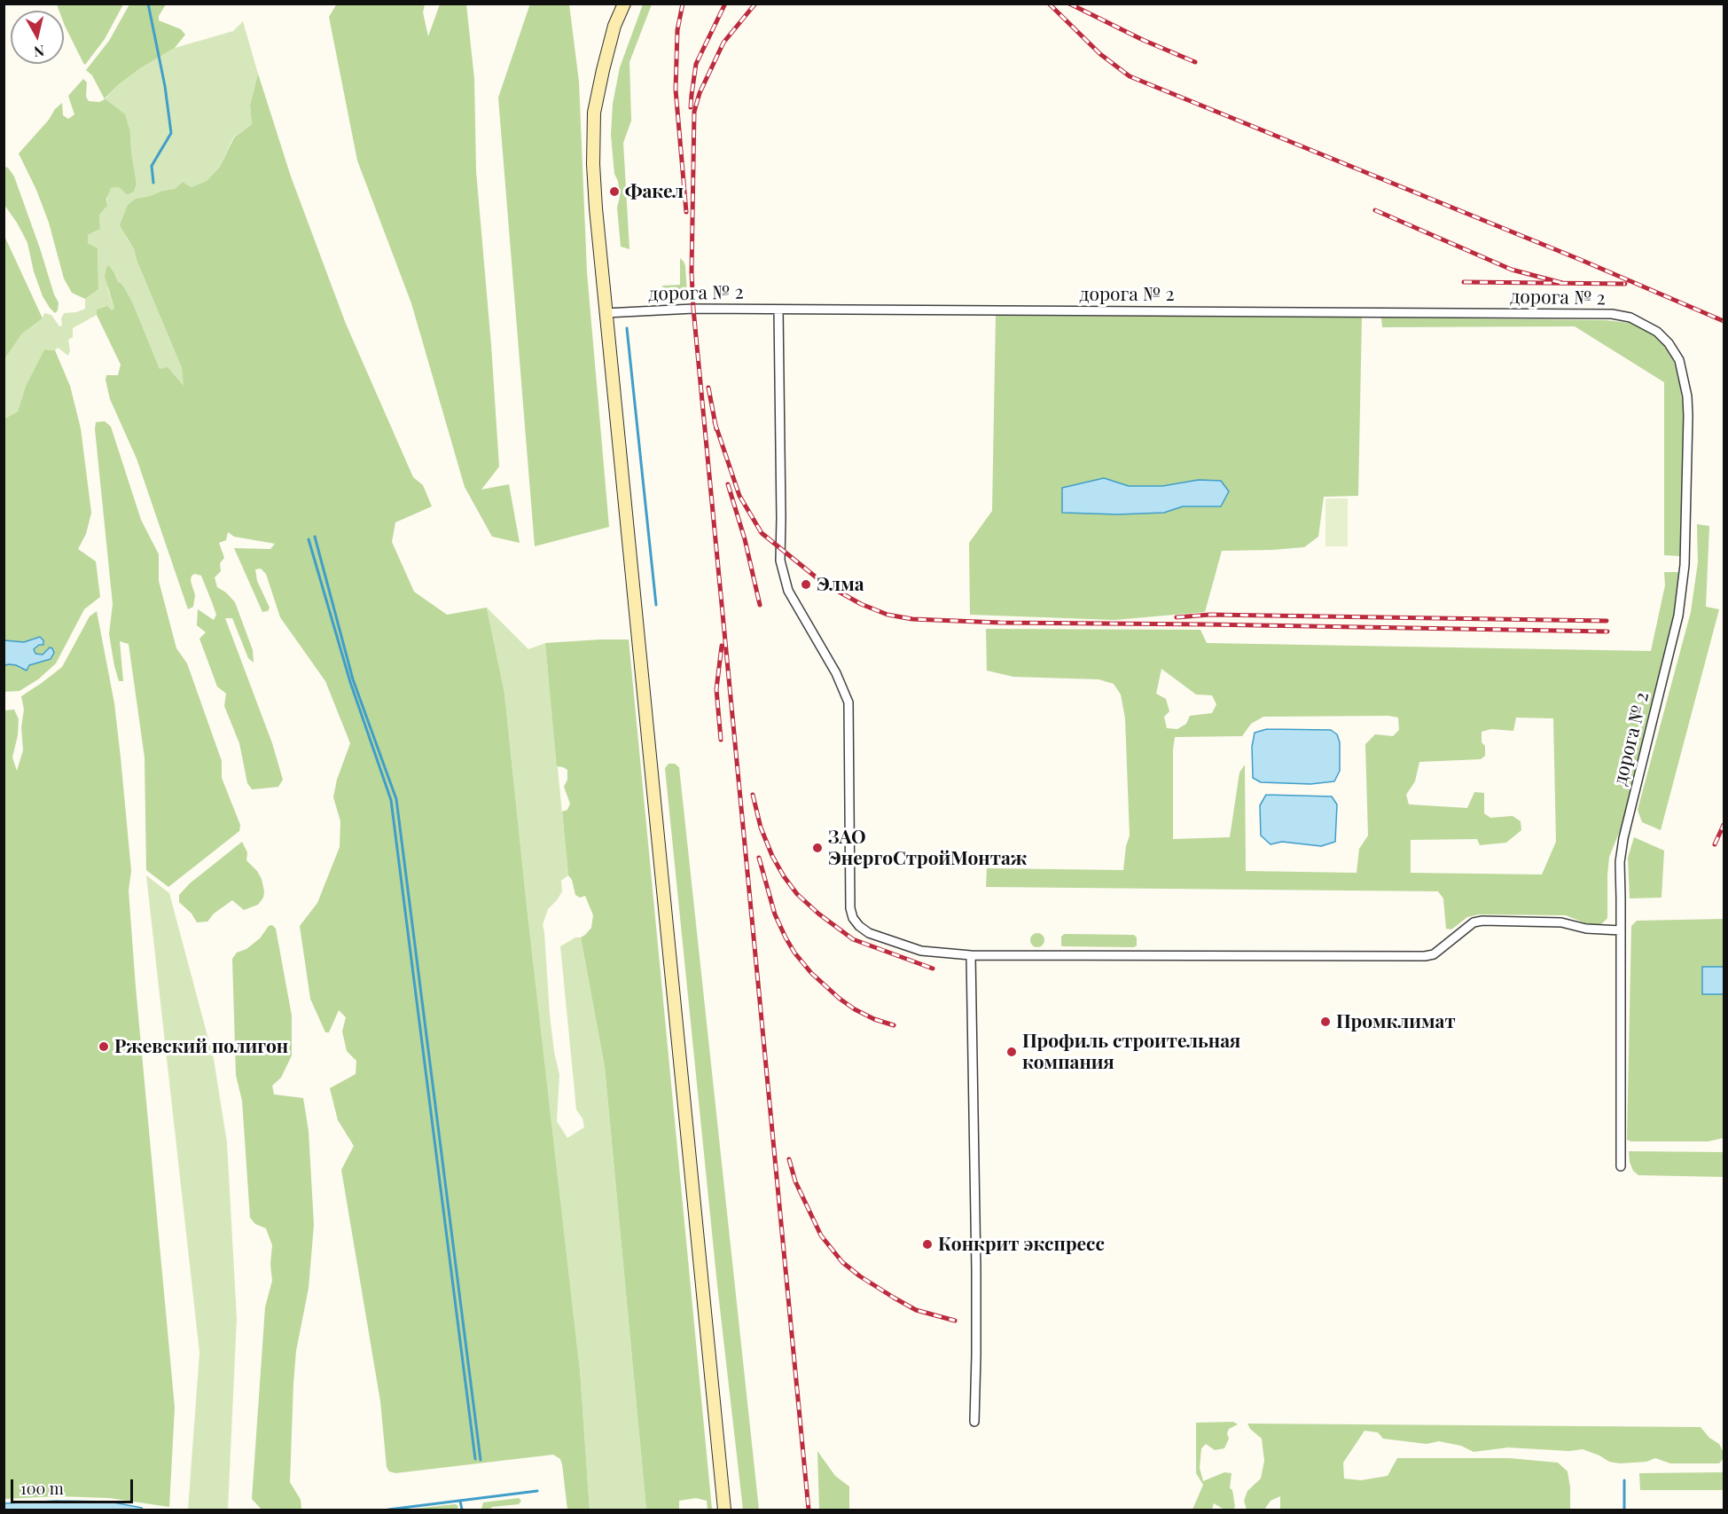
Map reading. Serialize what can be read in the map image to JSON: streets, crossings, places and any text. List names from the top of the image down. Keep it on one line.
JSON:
{"streets":{"street":["дорога № 2"]},"places":["Факел","Элма","ЗАО ЭнергоСтройМонтаж","Промклимат","Ржевский полигон","Профиль строительная компания","Конкрит экспресс"],"scale_bar":"100 m","north":"bottom"}
